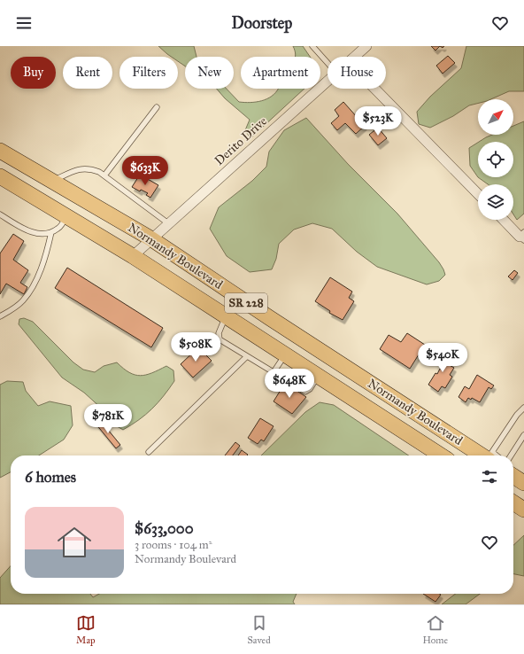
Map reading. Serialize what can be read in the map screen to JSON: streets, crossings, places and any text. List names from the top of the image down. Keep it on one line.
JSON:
{"streets":{"main road":["Normandy Boulevard","SR 228"],"street":["Derito Drive"]},"crossings":[["Derito Drive","Normandy Boulevard"]],"north":"top right","page":{"header":"Doorstep","chip":["Buy","Rent","Filters","New","Apartment","House"],"price":["$523K","$633K","$508K","$540K","$648K","$781K"],"heading":"6 homes","list":[{"name":"$633,000","note":"3 rooms · 104 m² · Normandy Boulevard"}],"tabs":["Map","Saved","Home"]}}
